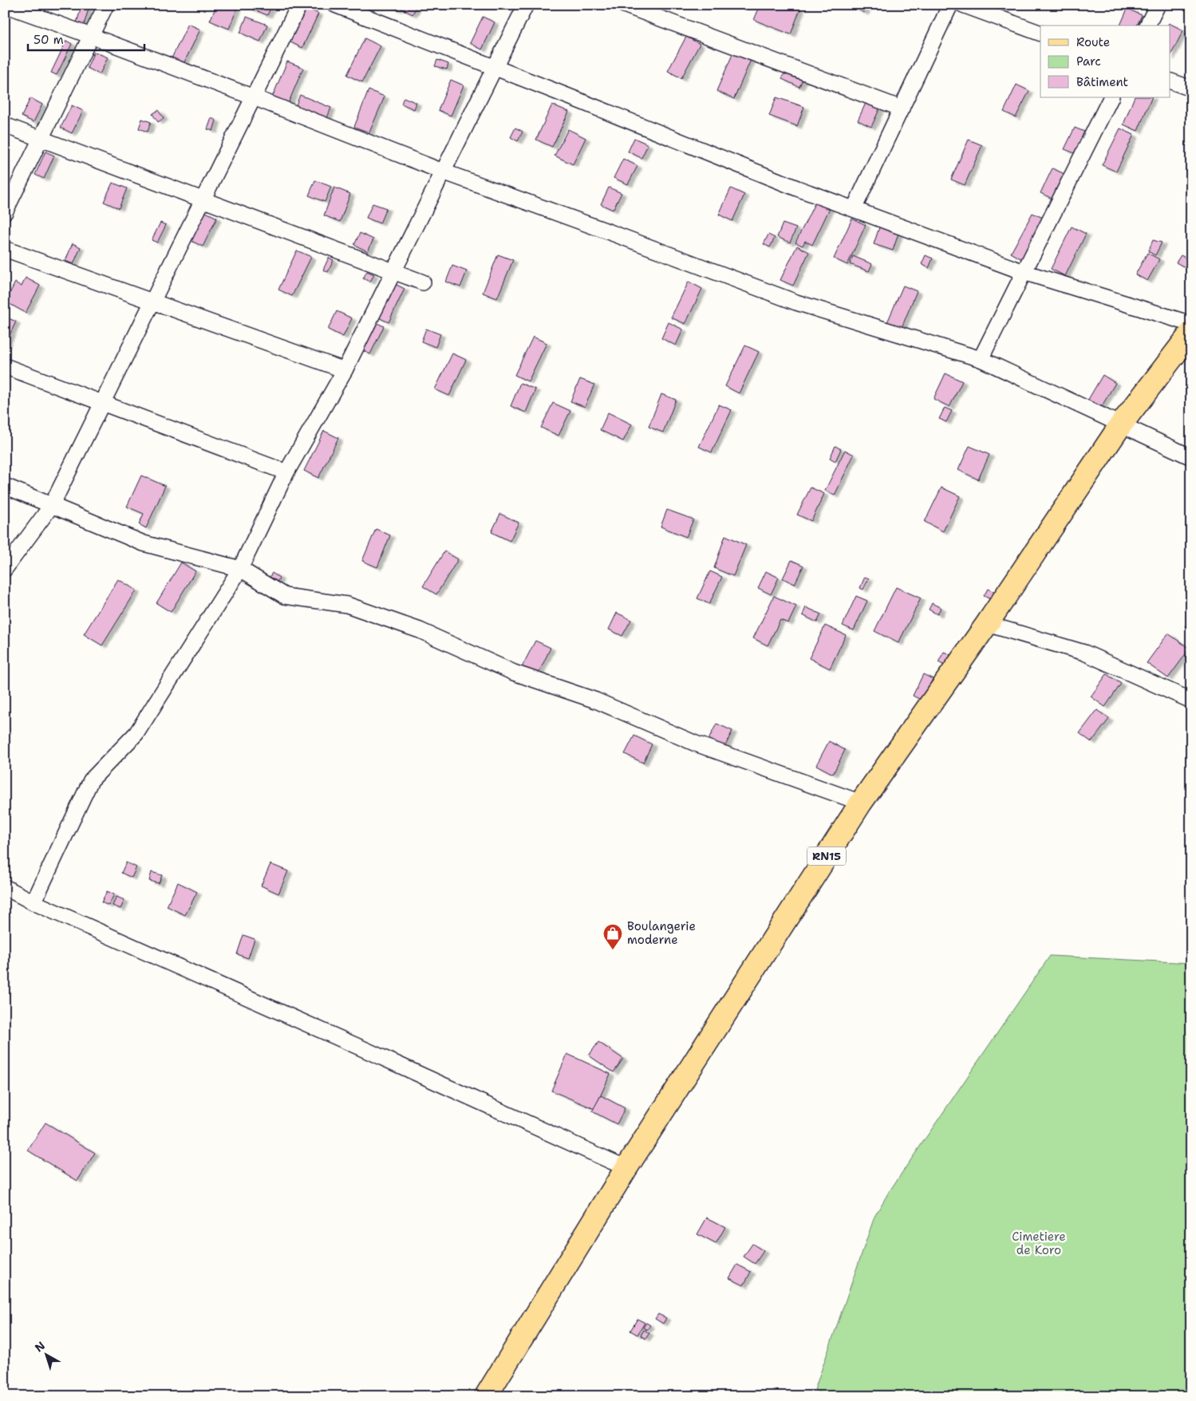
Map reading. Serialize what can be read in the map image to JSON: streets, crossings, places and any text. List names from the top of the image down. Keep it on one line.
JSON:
{"streets":{"main road":["RN15"]},"parks":["Cimetiere de Koro"],"places":{"shop":["Boulangerie moderne"]},"legend":["Route","Parc","Bâtiment"],"scale_bar":"50 m","north":"top left"}
